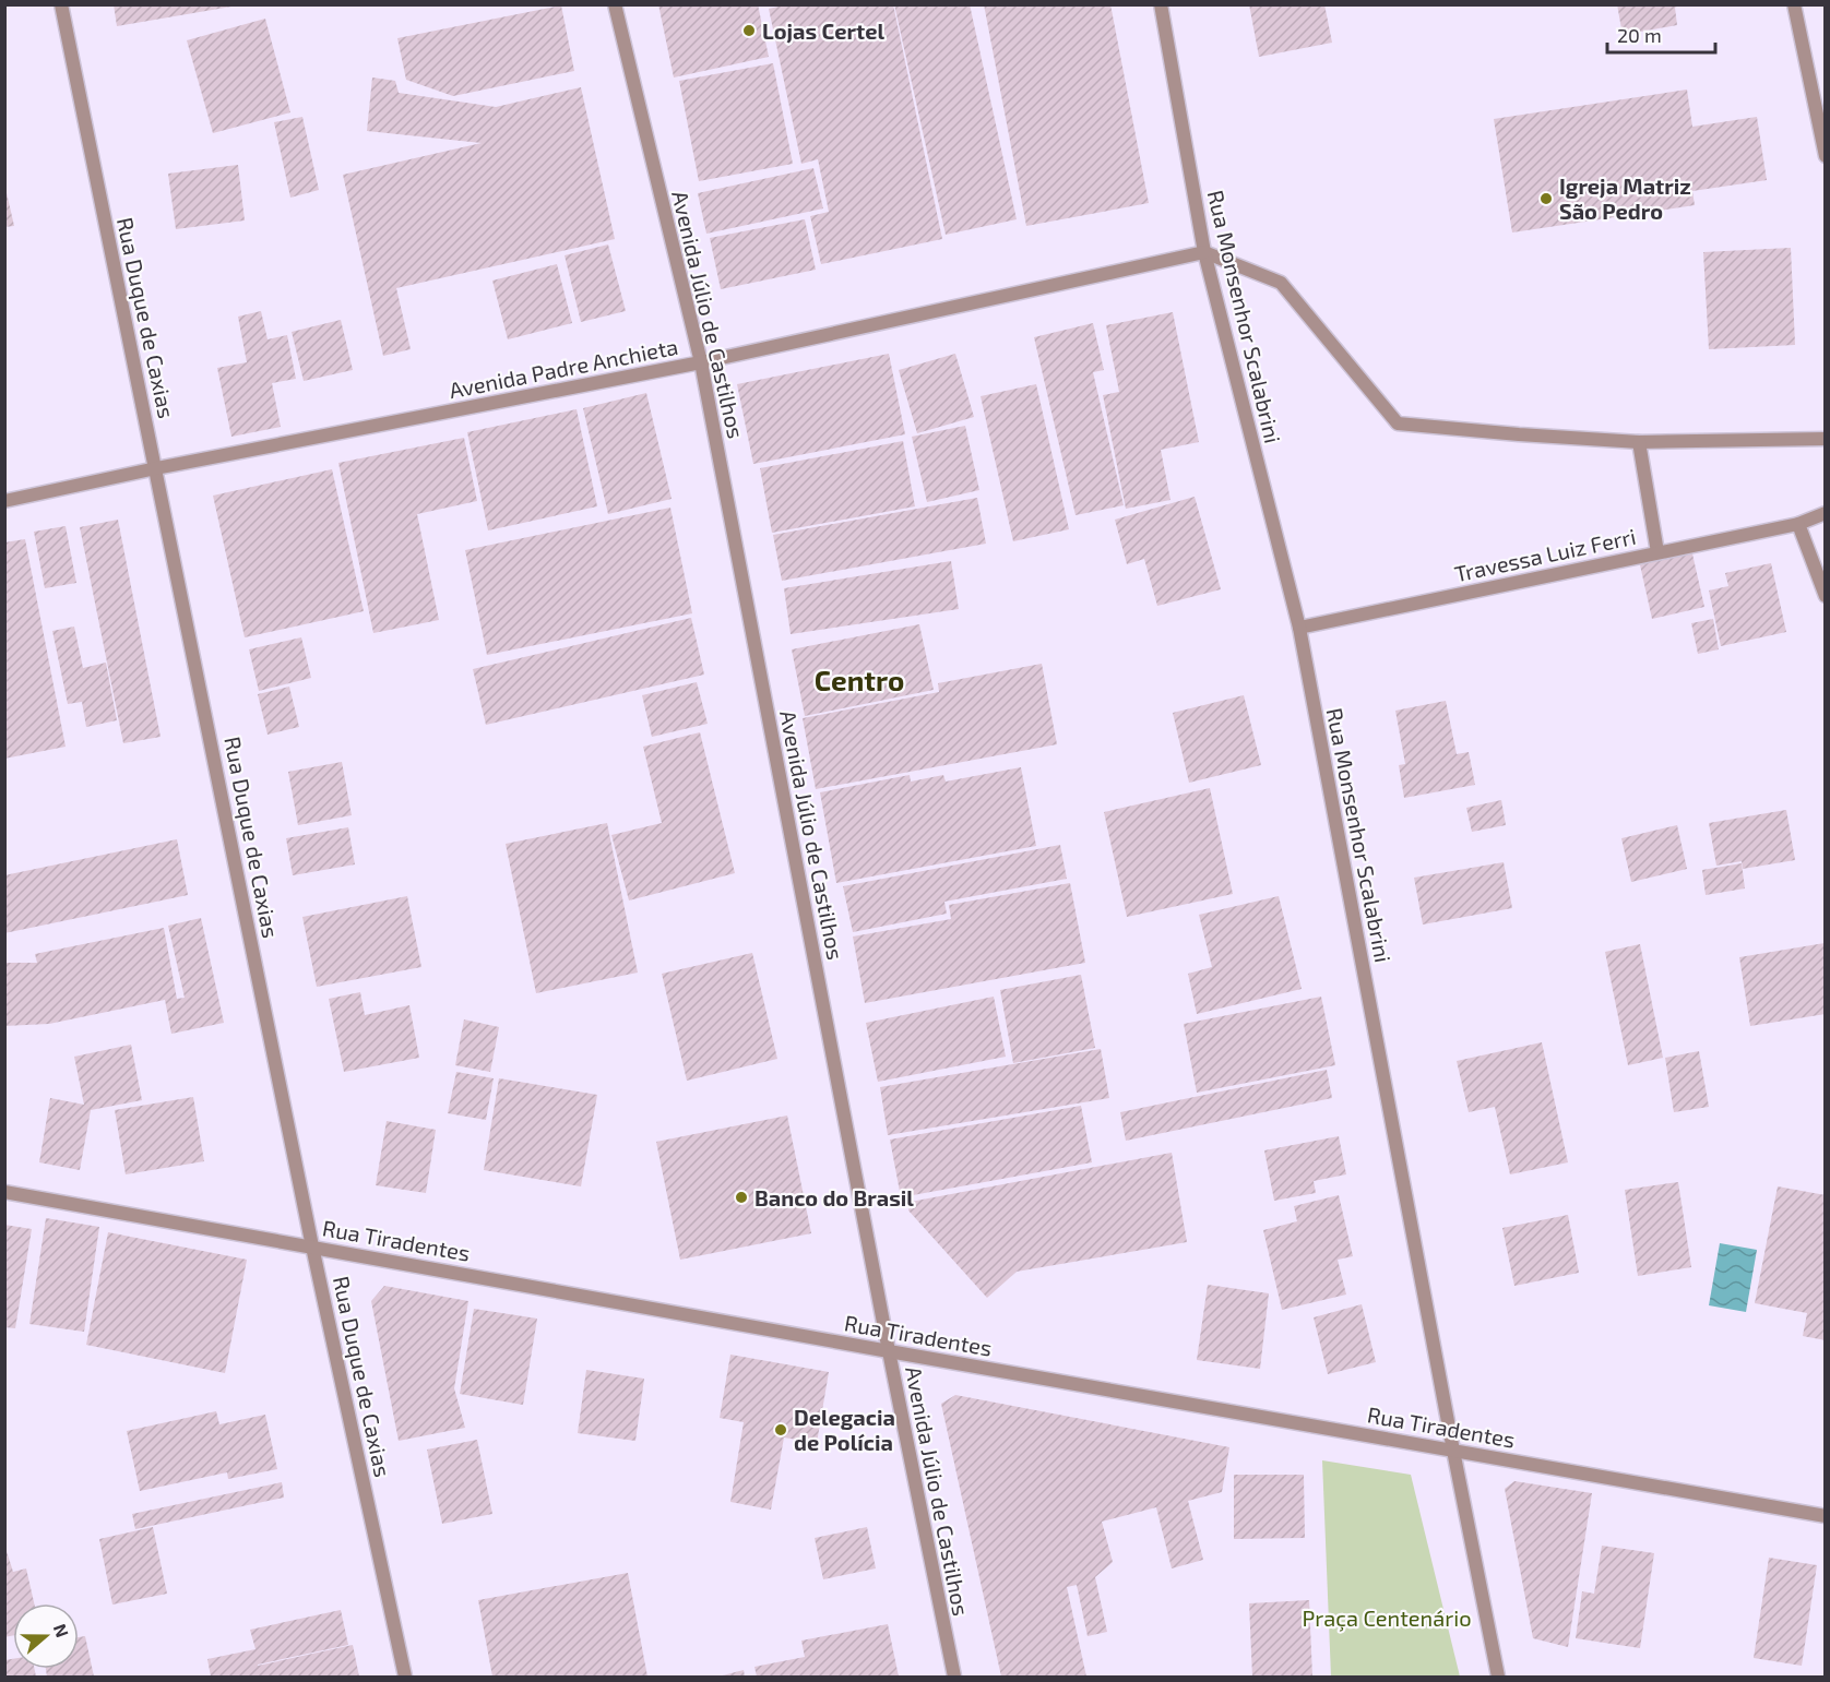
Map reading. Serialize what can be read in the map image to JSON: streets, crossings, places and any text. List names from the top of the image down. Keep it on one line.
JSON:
{"streets":{"street":["Avenida Júlio de Castilhos","Rua Monsenhor Scalabrini","Rua Duque de Caxias","Avenida Padre Anchieta","Travessa Luiz Ferri","Rua Tiradentes"]},"crossings":[["Avenida Júlio de Castilhos","Avenida Padre Anchieta"],["Avenida Júlio de Castilhos","Rua Tiradentes"],["Rua Monsenhor Scalabrini","Avenida Padre Anchieta"],["Rua Monsenhor Scalabrini","Travessa Luiz Ferri"],["Rua Monsenhor Scalabrini","Rua Tiradentes"],["Rua Duque de Caxias","Avenida Padre Anchieta"],["Rua Duque de Caxias","Rua Tiradentes"]],"districts":["Centro"],"parks":["Praça Centenário"],"places":["Lojas Certel","Igreja Matriz São Pedro","Banco do Brasil","Delegacia de Polícia"],"scale_bar":"20 m","north":"right"}
